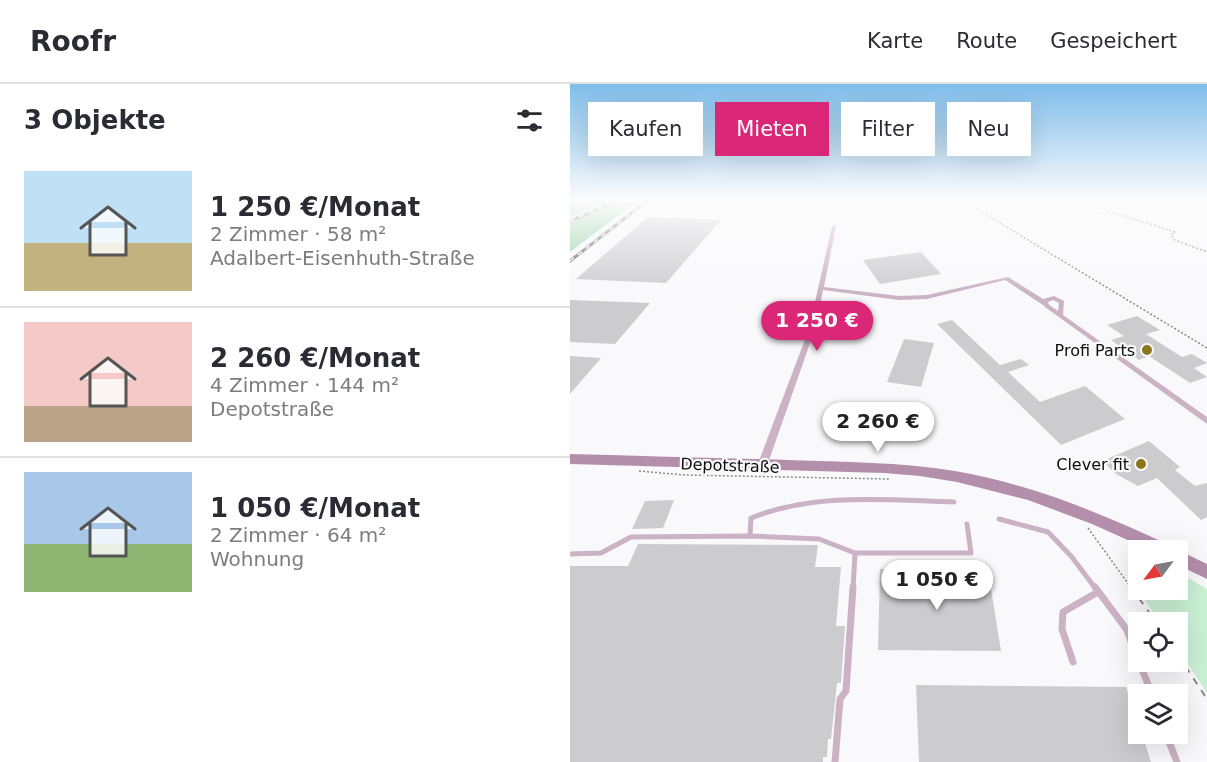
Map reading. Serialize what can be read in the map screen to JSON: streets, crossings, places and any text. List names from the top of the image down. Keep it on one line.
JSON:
{"streets":{"main road":["Depotstraße"]},"places":["Profi Parts","Clever fit"],"north":"bottom left","page":{"header":"Roofr","nav":["Karte","Route","Gespeichert"],"heading":"3 Objekte","chip":["Kaufen","Mieten","Filter","Neu"],"list":[{"name":"1 250 €/Monat","note":"2 Zimmer · 58 m² · Adalbert-Eisenhuth-Straße"},{"name":"2 260 €/Monat","note":"4 Zimmer · 144 m² · Depotstraße"},{"name":"1 050 €/Monat","note":"2 Zimmer · 64 m² · Wohnung"}],"price":["1 250 €","2 260 €","1 050 €"]}}
